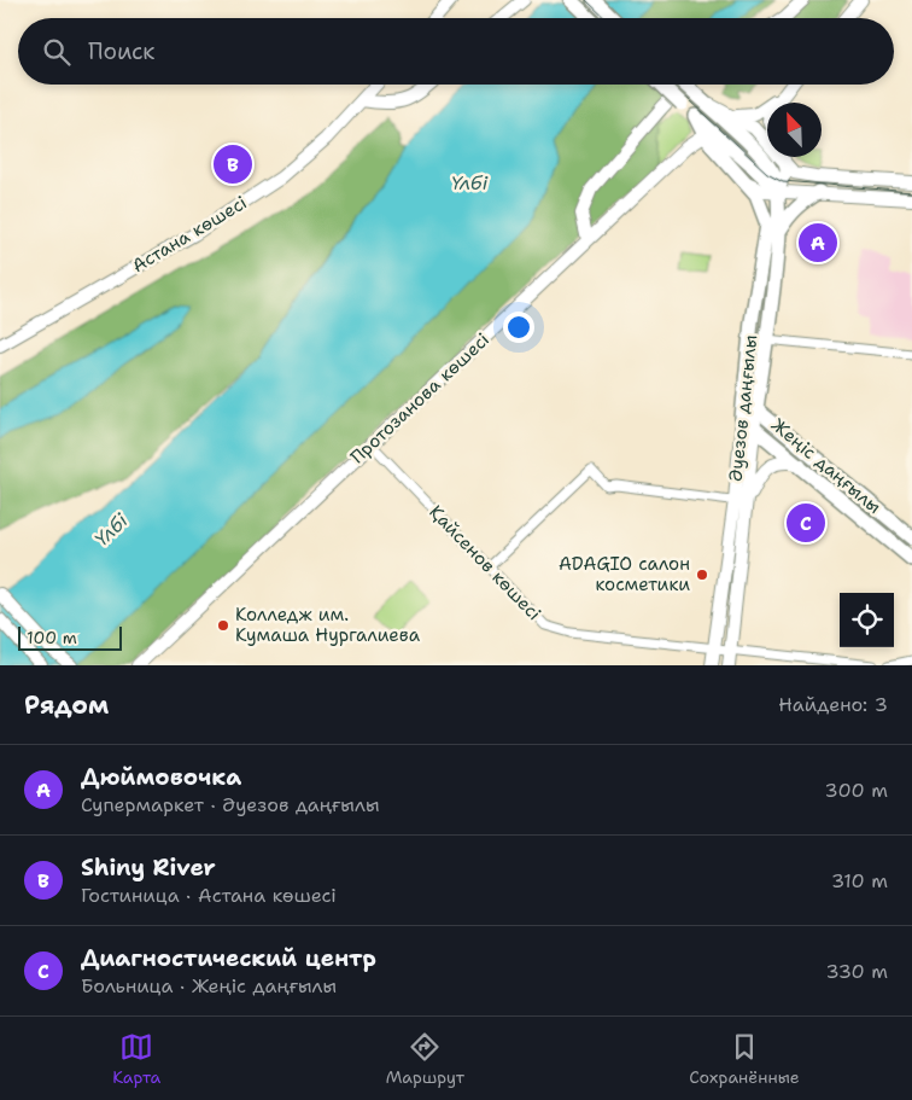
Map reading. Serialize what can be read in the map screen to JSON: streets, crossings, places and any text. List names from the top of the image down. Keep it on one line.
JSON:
{"streets":{"main road":["Астана көшесі","Протозанова көшесі","Әуезов даңғылы","Жеңіс даңғылы"],"street":["Қайсенов көшесі"]},"crossings":[["Протозанова көшесі","Әуезов даңғылы"],["Протозанова көшесі","Қайсенов көшесі"],["Әуезов даңғылы","Жеңіс даңғылы"],["Әуезов даңғылы","Қайсенов көшесі"]],"water":["Үлбі"],"places":["ADAGIO салон косметики","Колледж им. Кумаша Нургалиева"],"scale_bar":"100 m","north":"top left","page":{"search":"Поиск","pins":["B","A","C"],"scale":"100 m","heading":["Рядом","Найдено: 3"],"list":[{"mark":"A","name":"Дюймовочка","note":"Супермаркет · Әуезов даңғылы","value":"300 m"},{"mark":"B","name":"Shiny River","note":"Гостиница · Астана көшесі","value":"310 m"},{"mark":"C","name":"Диагностический центр","note":"Больница · Жеңіс даңғылы","value":"330 m"}],"nav":["Карта","Маршрут","Сохранённые"]}}
